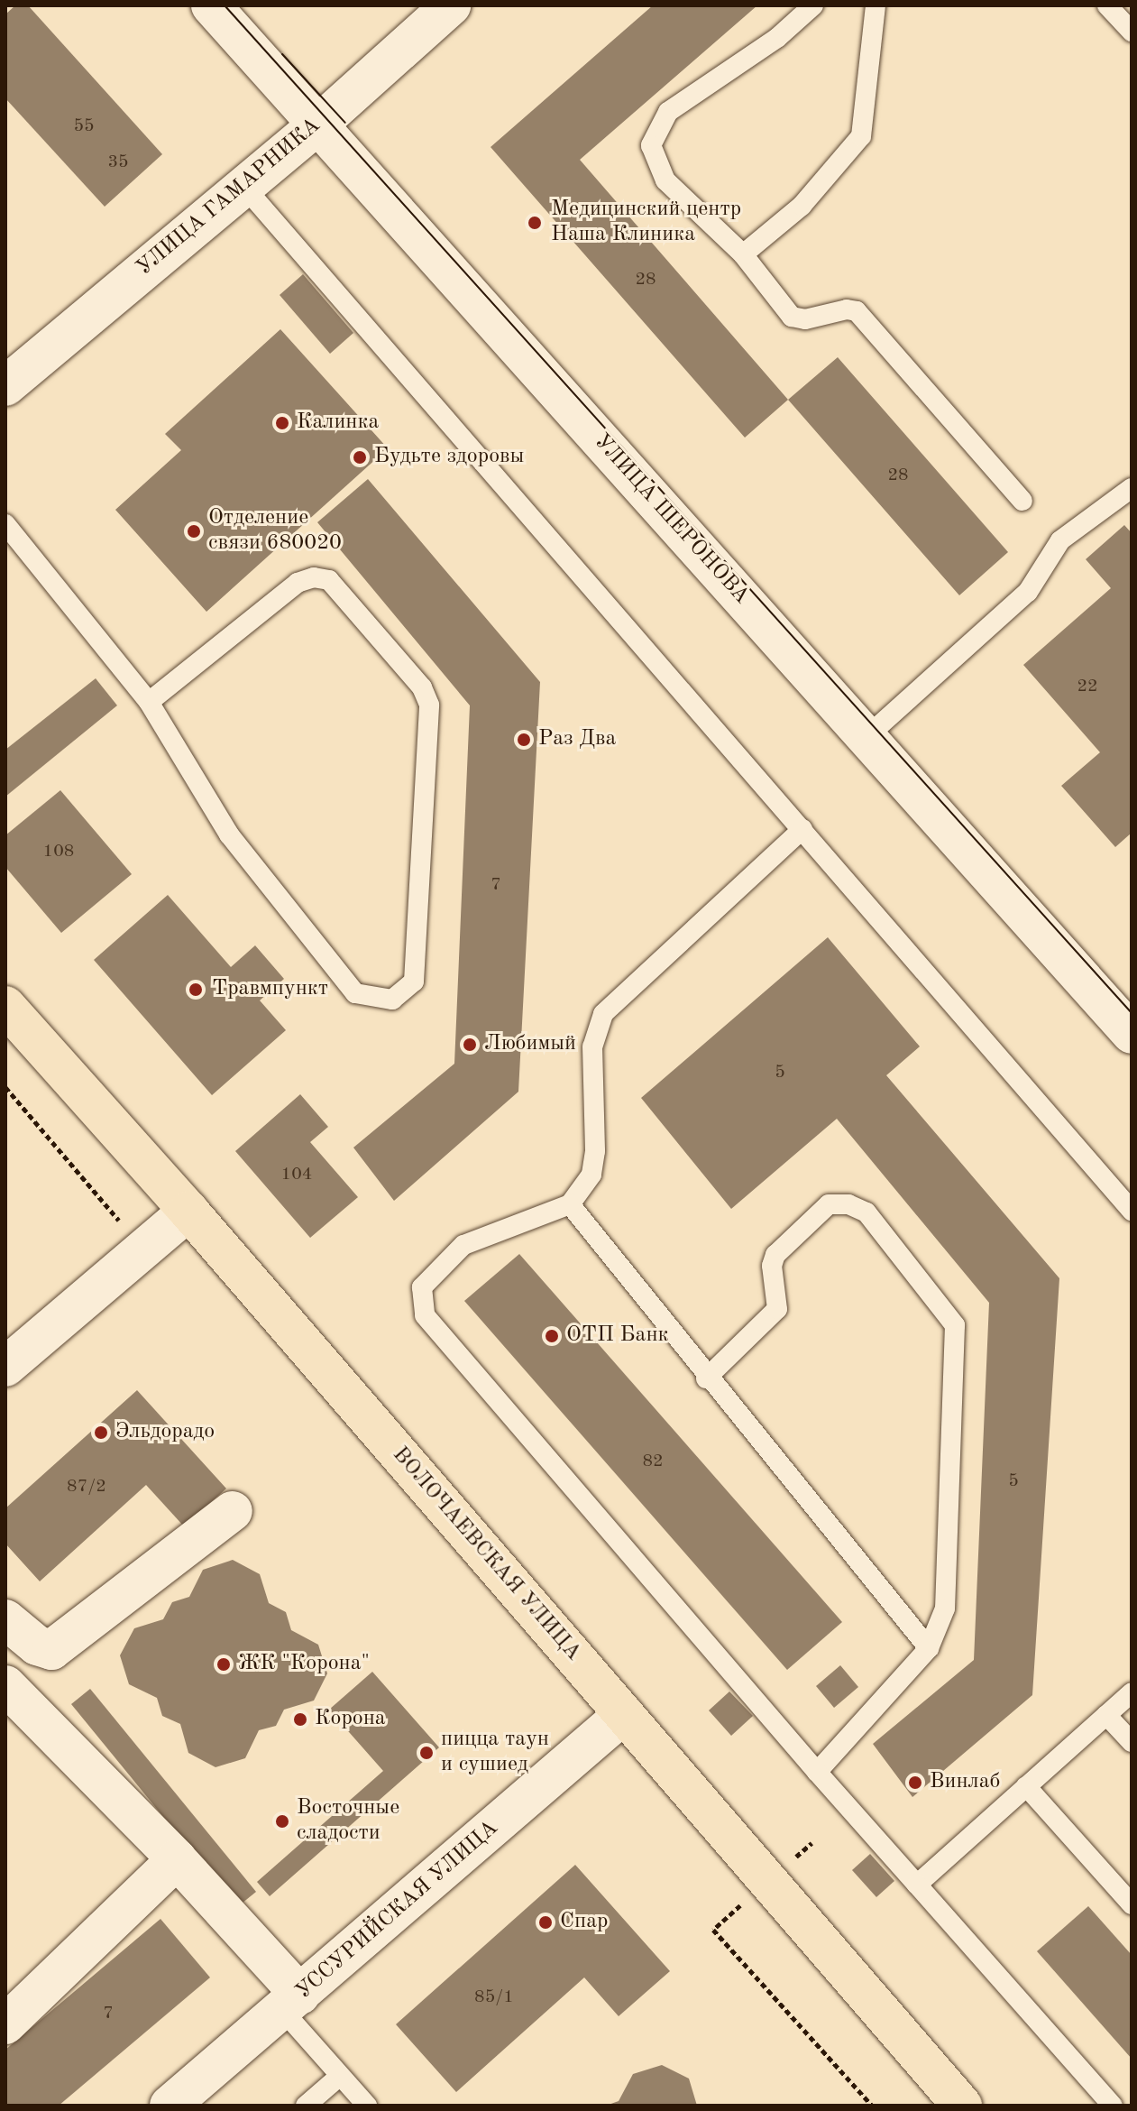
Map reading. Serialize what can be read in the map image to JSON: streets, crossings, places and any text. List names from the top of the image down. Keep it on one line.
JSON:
{"streets":{"main road":["ВОЛОЧАЕВСКАЯ УЛИЦА"],"street":["УЛИЦА ГАМАРНИКА","УЛИЦА ШЕРОНОВА","УССУРИЙСКАЯ УЛИЦА"]},"crossings":[["УЛИЦА ГАМАРНИКА","УЛИЦА ШЕРОНОВА"],["ВОЛОЧАЕВСКАЯ УЛИЦА","УССУРИЙСКАЯ УЛИЦА"]],"places":["Медицинский центр Наша Клиника","Калинка","Будьте здоровы","Отделение связи 680020","Раз Два","Травмпункт","Любимый","ОТП Банк","Эльдорадо","ЖК \"Корона\"","Корона","пицца таун и сушиед","Винлаб","Восточные сладости","Спар"],"house_numbers":["55","35","28","28","22","108","7","5","104","82","5","87/2","85/1","7"]}
